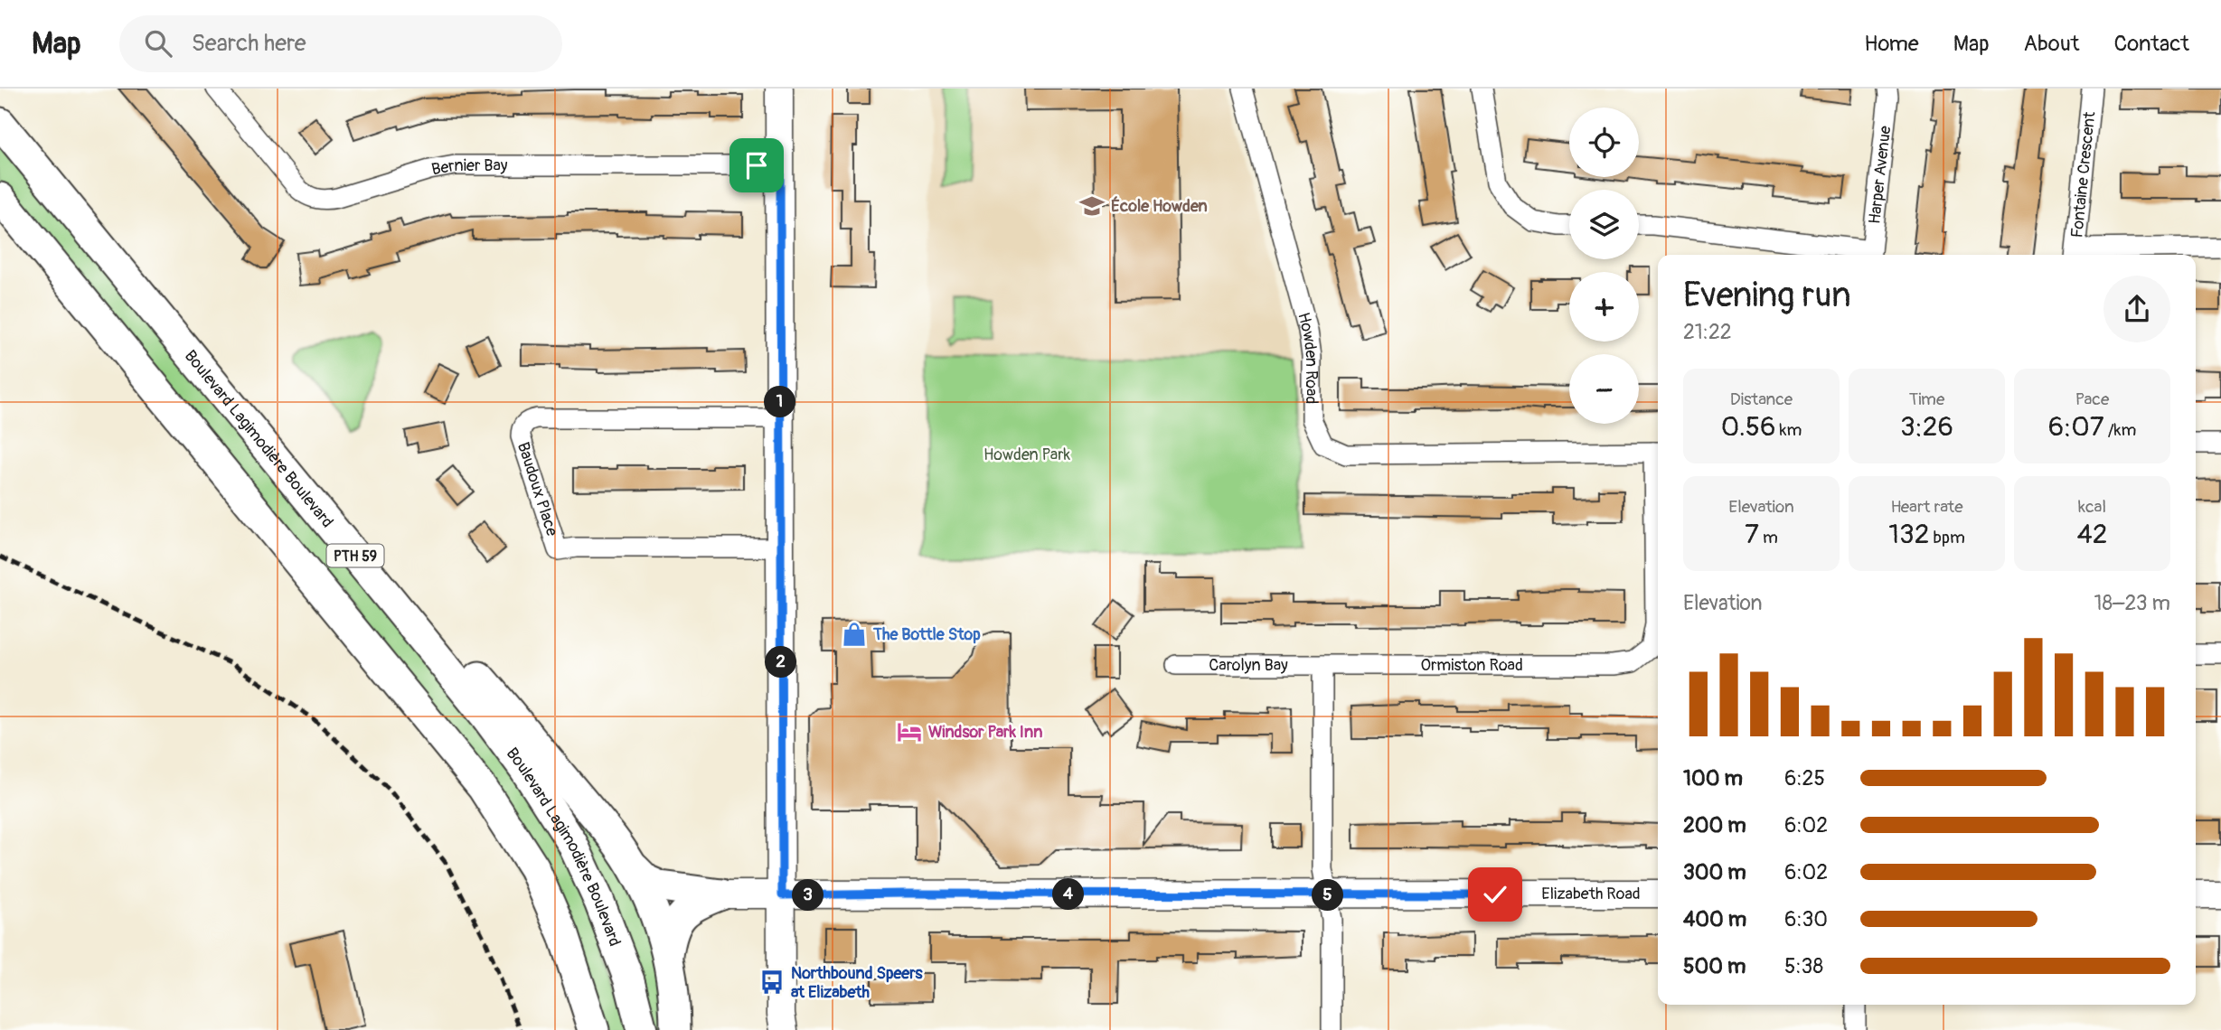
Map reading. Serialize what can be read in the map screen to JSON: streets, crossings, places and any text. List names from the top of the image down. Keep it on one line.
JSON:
{"streets":{"main road":["Boulevard Lagimodière Boulevard","PTH 59"],"street":["Bernier Bay","Harper Avenue","Fontaine Crescent","Howden Road","Baudoux Place","Carolyn Bay","Ormiston Road","Elizabeth Road"]},"crossings":[["Howden Road","Ormiston Road"],["Carolyn Bay","Ormiston Road"]],"parks":["Howden Park"],"places":{"school or university":["École Howden"],"shop":["The Bottle Stop"],"hotel":["Windsor Park Inn"],"bus stop":["Northbound Speers at Elizabeth"]},"page":{"header":"Map","search":"Search here","nav":["Home","Map","About","Contact"],"map_buttons":["+","−"],"heading":["Evening run","21:22"],"stats":[["Distance","0.56 km"],["Time","3:26"],["Pace","6:07 /km"],["Elevation","7 m"],["Heart rate","132 bpm"],["kcal","42"]],"pins":["1","2","4","3","5"],"chart":["Elevation","18–23 m"],"list":[{"name":"100 m","note":"6:25"},{"name":"200 m","note":"6:02"},{"name":"300 m","note":"6:02"},{"name":"400 m","note":"6:30"},{"name":"500 m","note":"5:38"}]}}
